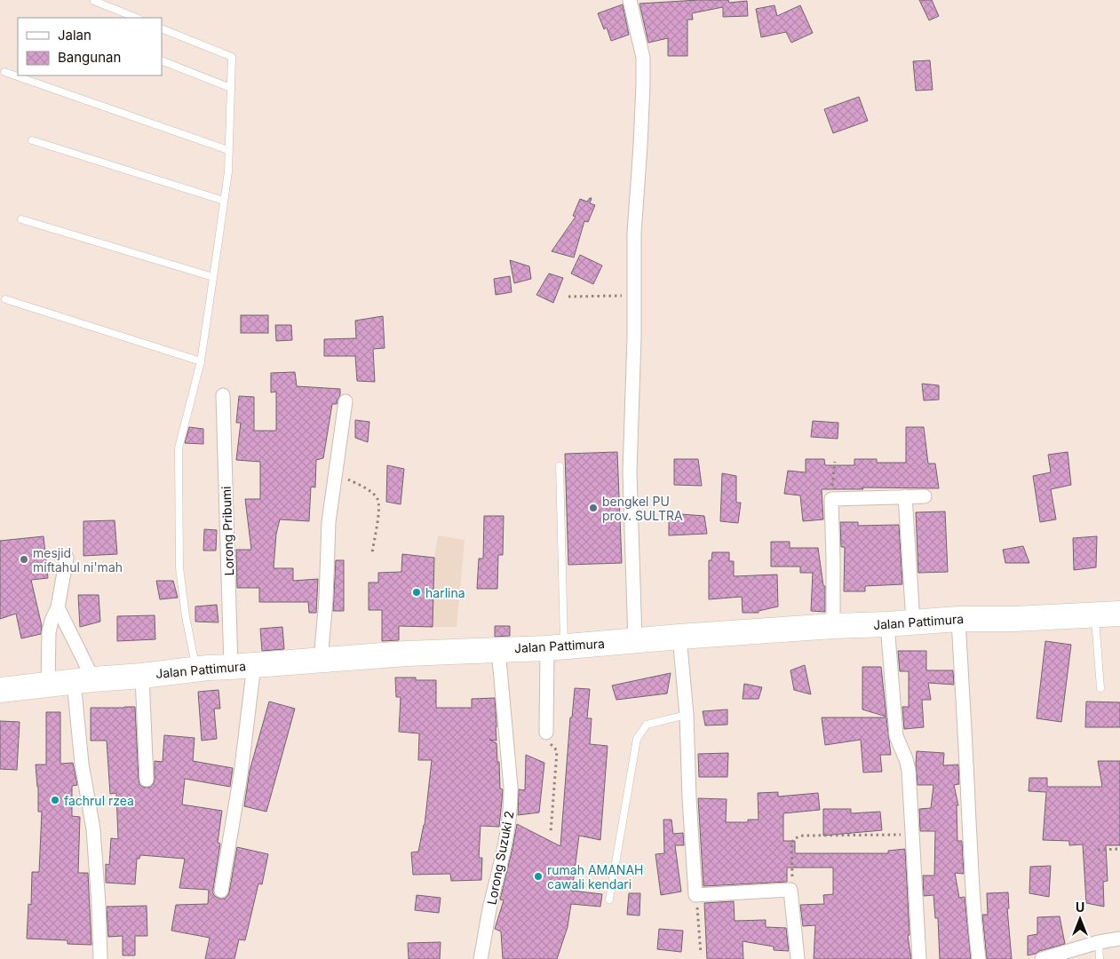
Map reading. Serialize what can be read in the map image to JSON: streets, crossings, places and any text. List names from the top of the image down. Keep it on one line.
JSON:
{"streets":{"highway":["Jalan Pattimura"],"street":["Lorong Pribumi","Lorong Suzuki 2"]},"crossings":[["Lorong Pribumi","Jalan Pattimura"],["Jalan Pattimura","Lorong Suzuki 2"]],"places":["bengkel PU prov. SULTRA","mesjid miftahul ni'mah","harlina","fachrul rzea","rumah AMANAH cawali kendari"],"legend":["Jalan","Bangunan"],"north":"top"}
